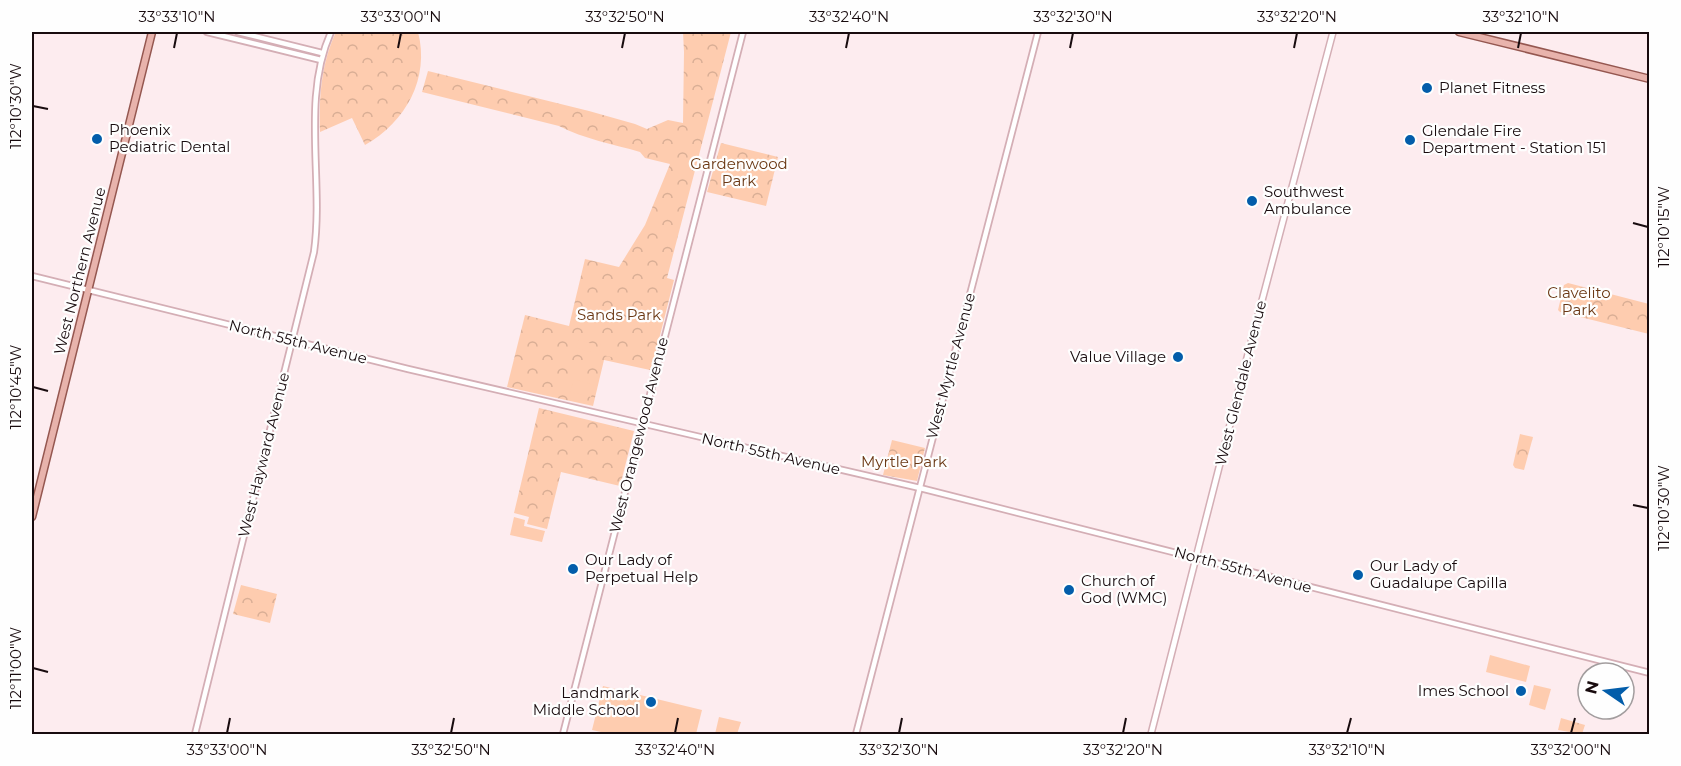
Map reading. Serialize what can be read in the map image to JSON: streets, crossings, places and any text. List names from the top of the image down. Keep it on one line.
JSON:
{"streets":{"main road":["West Northern Avenue","West Glendale Avenue"],"street":["North 55th Avenue","West Myrtle Avenue","West Orangewood Avenue","West Hayward Avenue"]},"crossings":[["West Northern Avenue","North 55th Avenue"],["North 55th Avenue","West Myrtle Avenue"],["North 55th Avenue","West Glendale Avenue"],["North 55th Avenue","West Orangewood Avenue"],["North 55th Avenue","West Hayward Avenue"]],"parks":["Gardenwood Park","Clavelito Park","Sands Park","Myrtle Park"],"places":["Planet Fitness","Phoenix Pediatric Dental","Glendale Fire Department - Station 151","Southwest Ambulance","Value Village","Our Lady of Perpetual Help","Our Lady of Guadalupe Capilla","Church of God (WMC)","Imes School","Landmark Middle School"],"north":"left","coordinates":["33°33'10\"N","33°33'00\"N","33°32'50\"N","33°32'40\"N","33°32'30\"N","33°32'20\"N","33°32'10\"N","112°10'30\"W","112°10'15\"W","112°10'45\"W","112°11'00\"W","33°32'00\"N"]}
